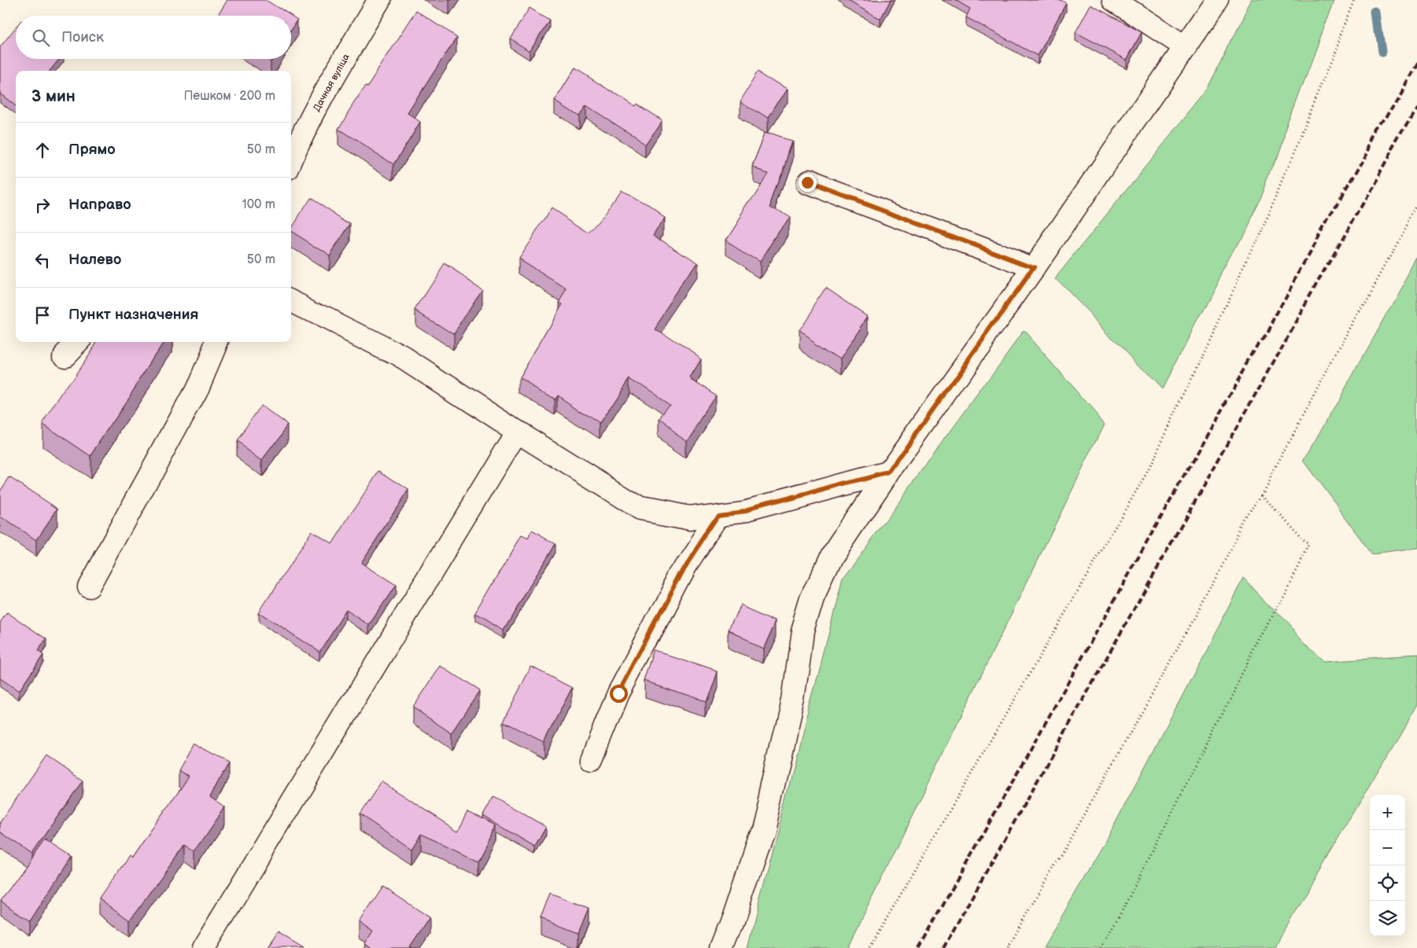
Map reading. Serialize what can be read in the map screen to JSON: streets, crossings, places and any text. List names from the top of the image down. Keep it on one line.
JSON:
{"streets":{"street":["Дачная вуліца"]},"page":{"search":"Поиск","heading":["3 мин","Пешком · 200 m"],"list":[["Прямо","50 m"],["Направо","100 m"],["Налево","50 m"],"Пункт назначения"],"map_buttons":["+","−"]}}
